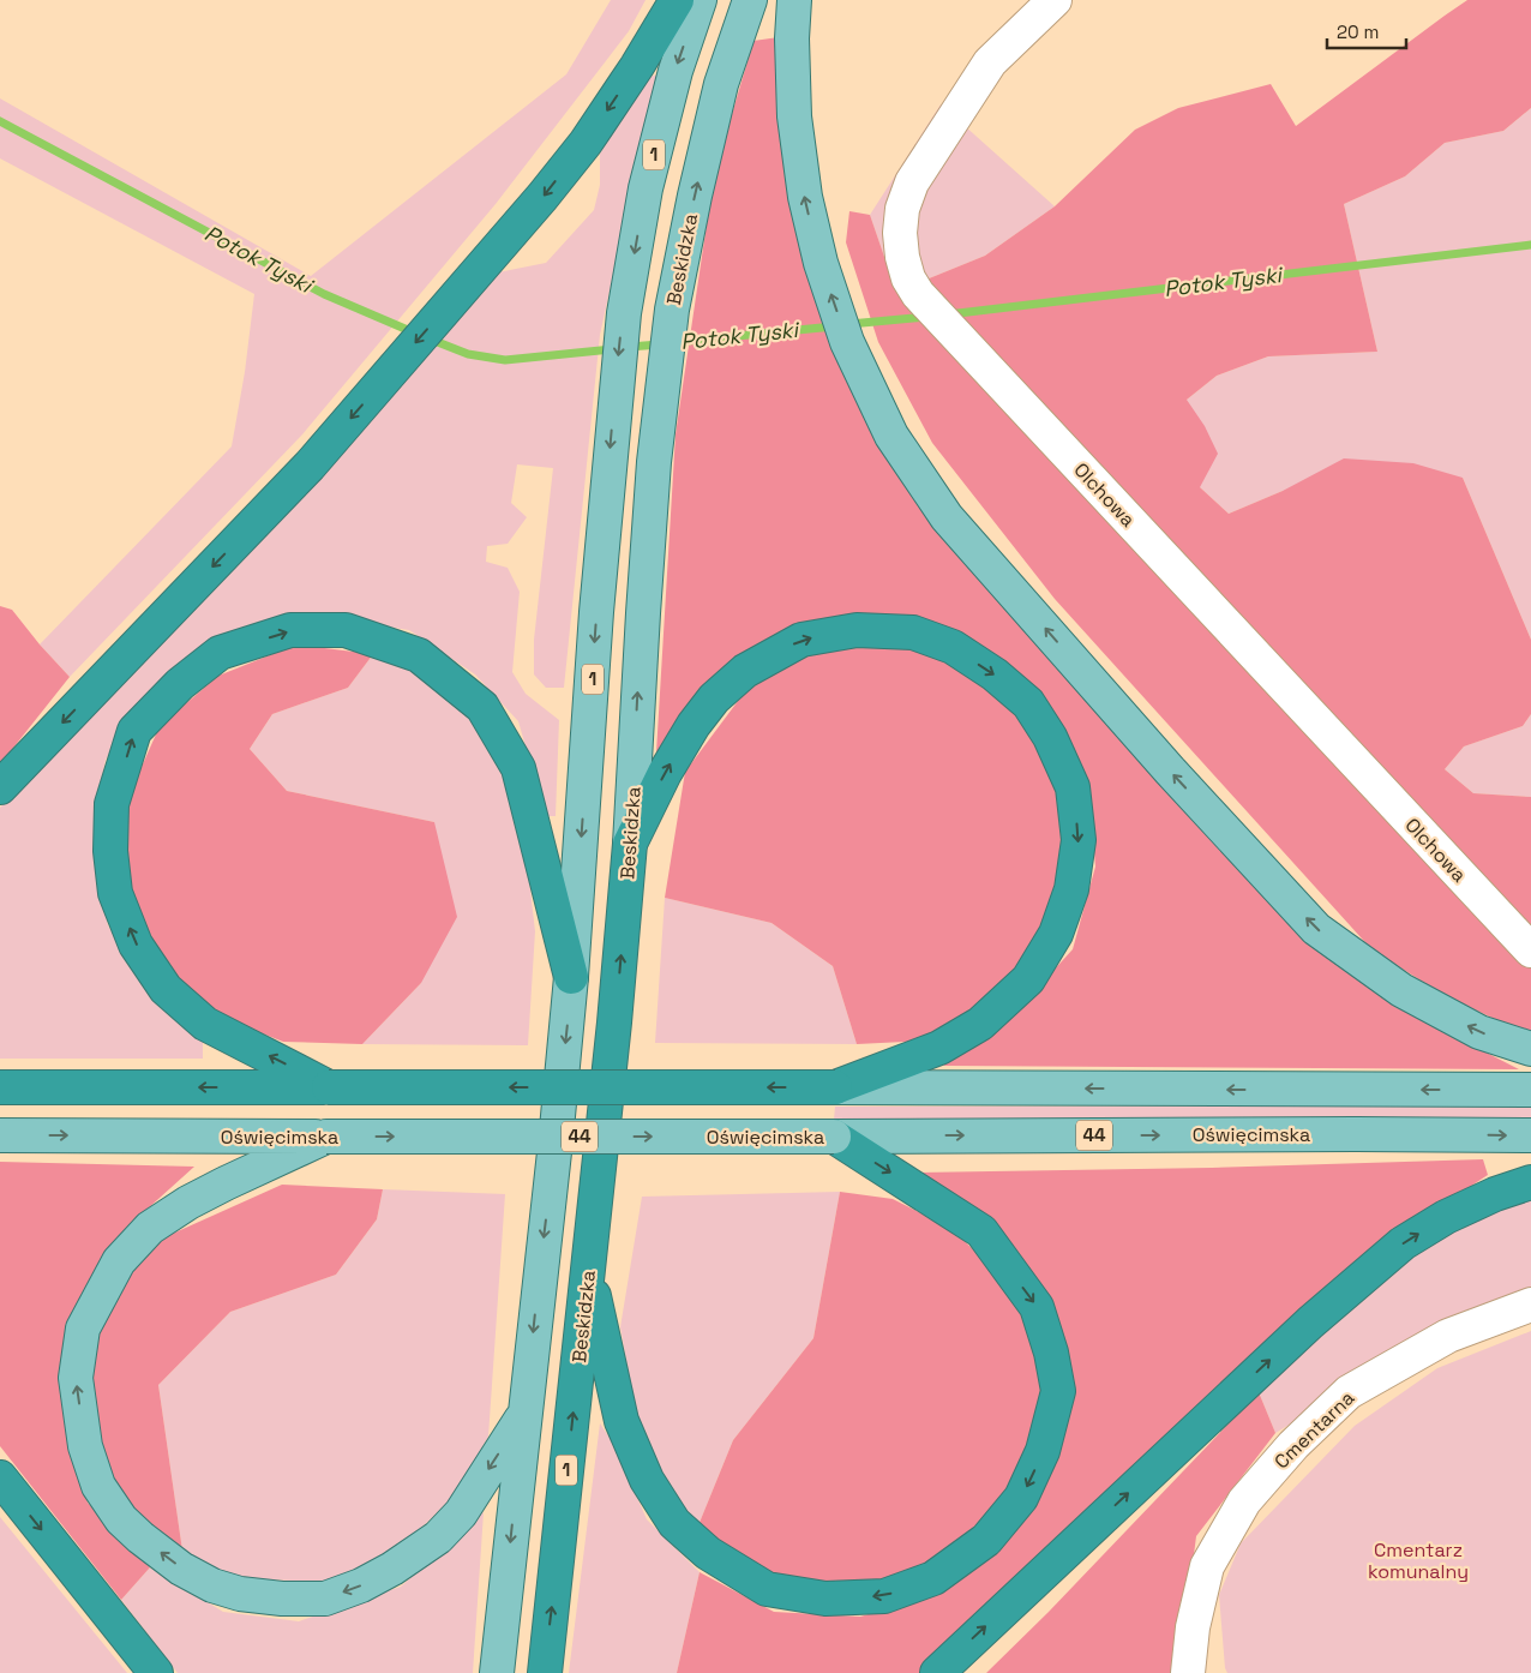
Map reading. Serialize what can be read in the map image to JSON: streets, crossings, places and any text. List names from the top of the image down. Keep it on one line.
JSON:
{"streets":{"highway":["1","Beskidzka"],"main road":["Oświęcimska","44"],"street":["Olchowa","Cmentarna"]},"water":["Potok Tyski"],"parks":["Cmentarz komunalny"],"scale_bar":"20 m"}
